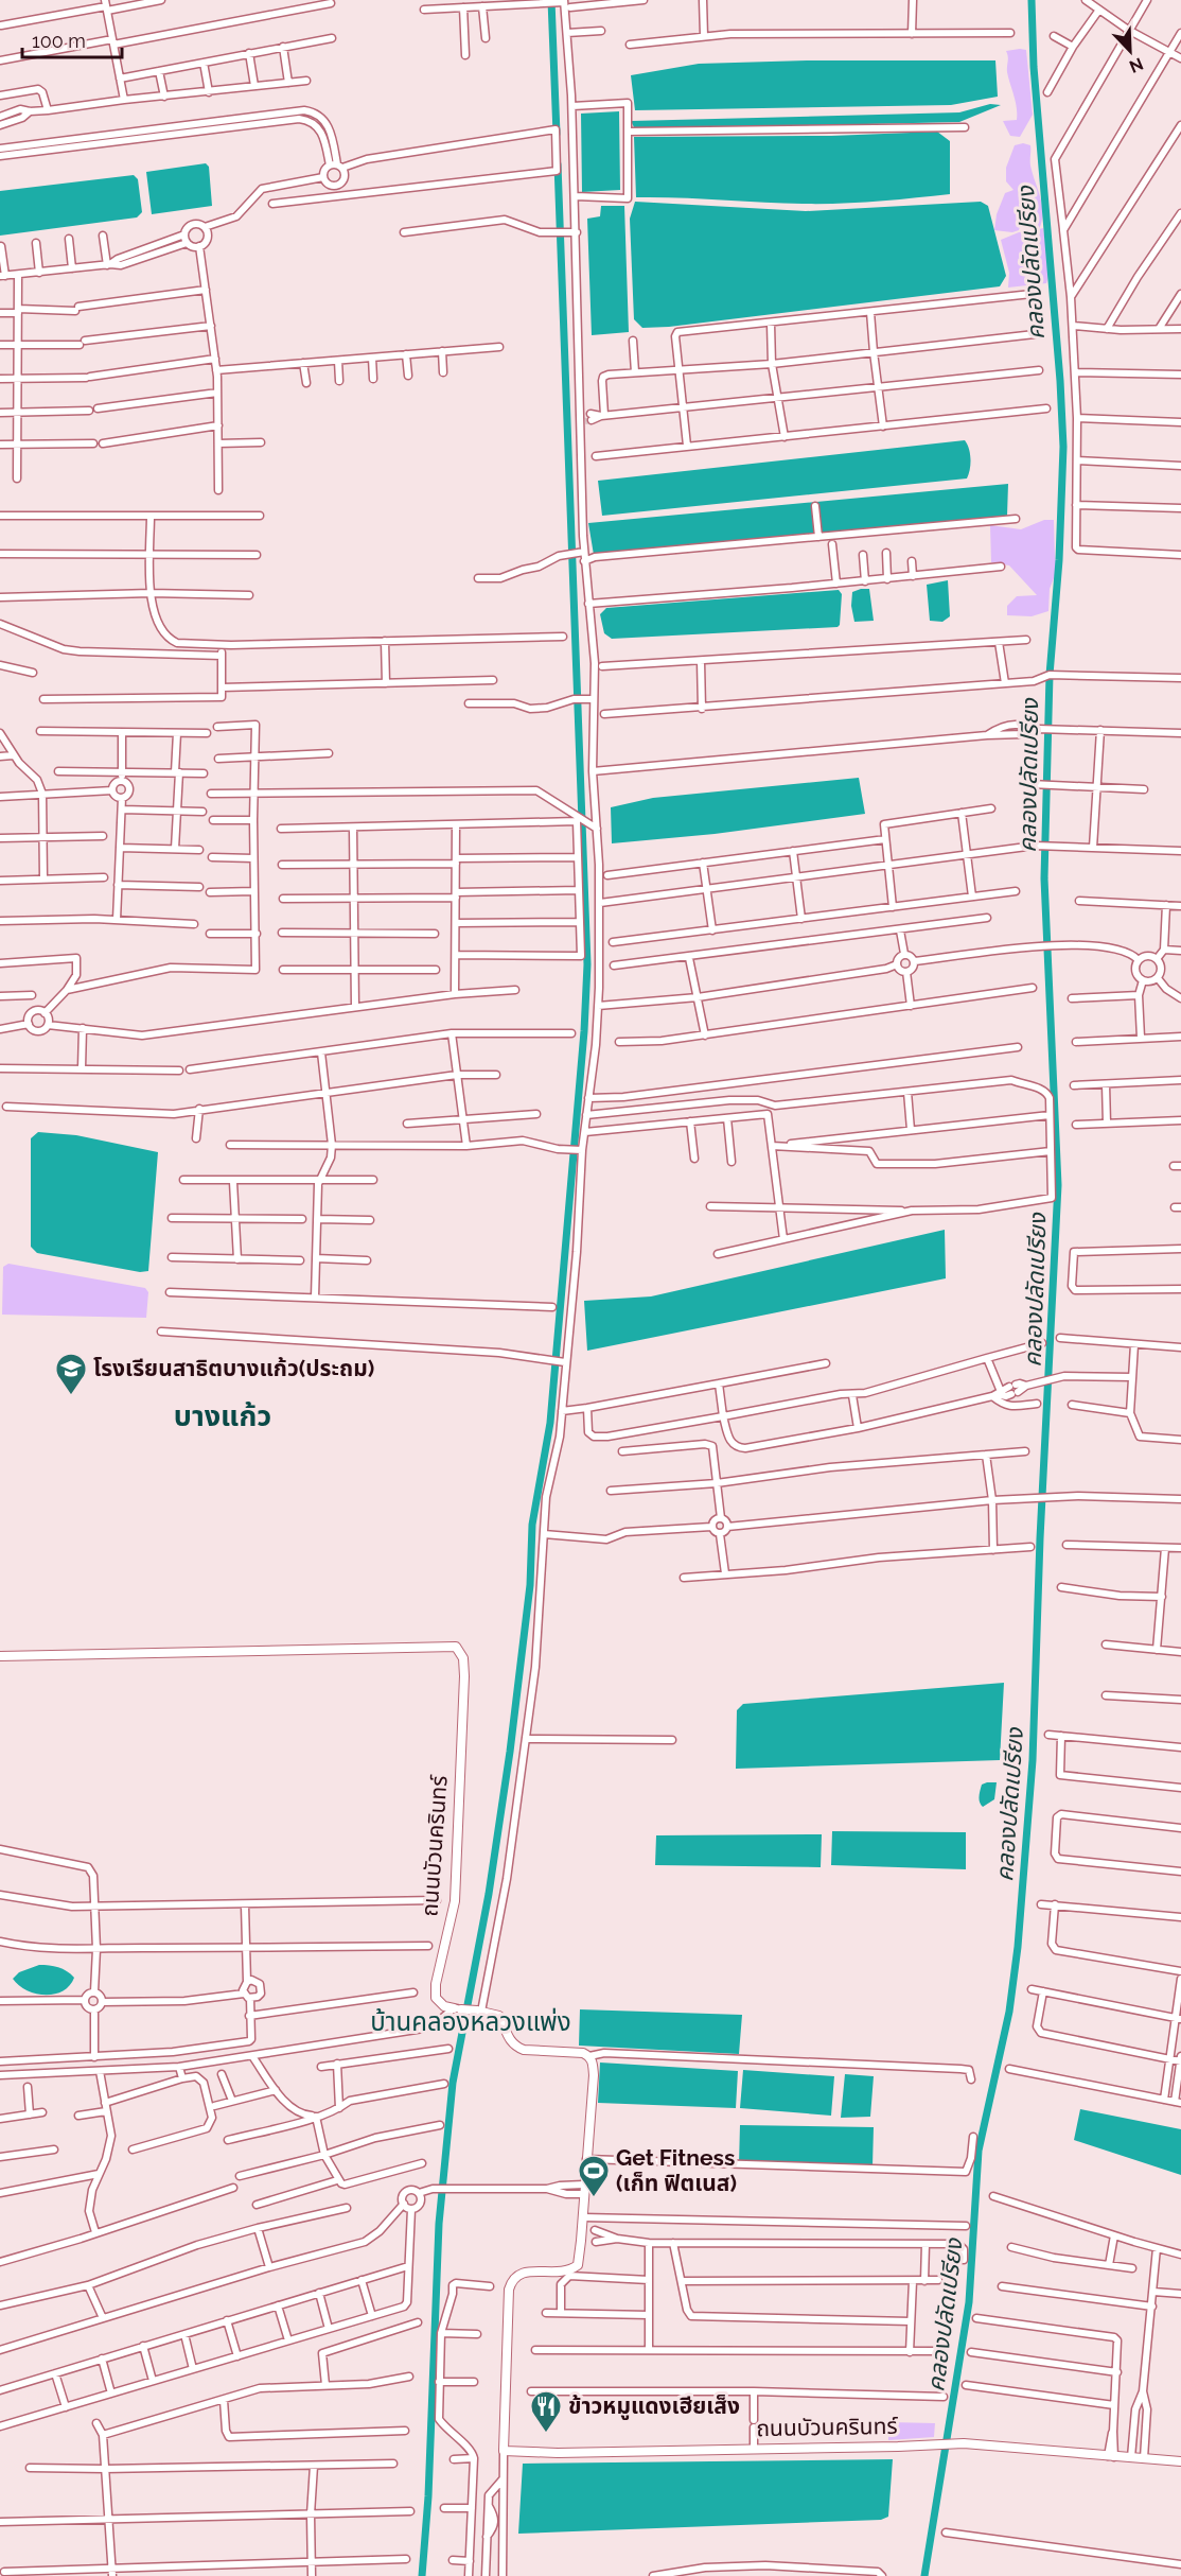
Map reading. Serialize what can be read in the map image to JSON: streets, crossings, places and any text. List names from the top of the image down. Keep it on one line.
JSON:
{"streets":{"street":["ถนนบัวนครินทร์"]},"districts":["บางแก้ว","บ้านคลองหลวงแพ่ง"],"water":["คลองปลัดเปรียง"],"places":{"school or university":["โรงเรียนสาธิตบางแก้ว(ประถม)"],"sports":["Get Fitness (เก็ท ฟิตเนส)"],"restaurant":["ข้าวหมูแดงเฮียเส็ง"]},"scale_bar":"100 m","north":"bottom right"}
